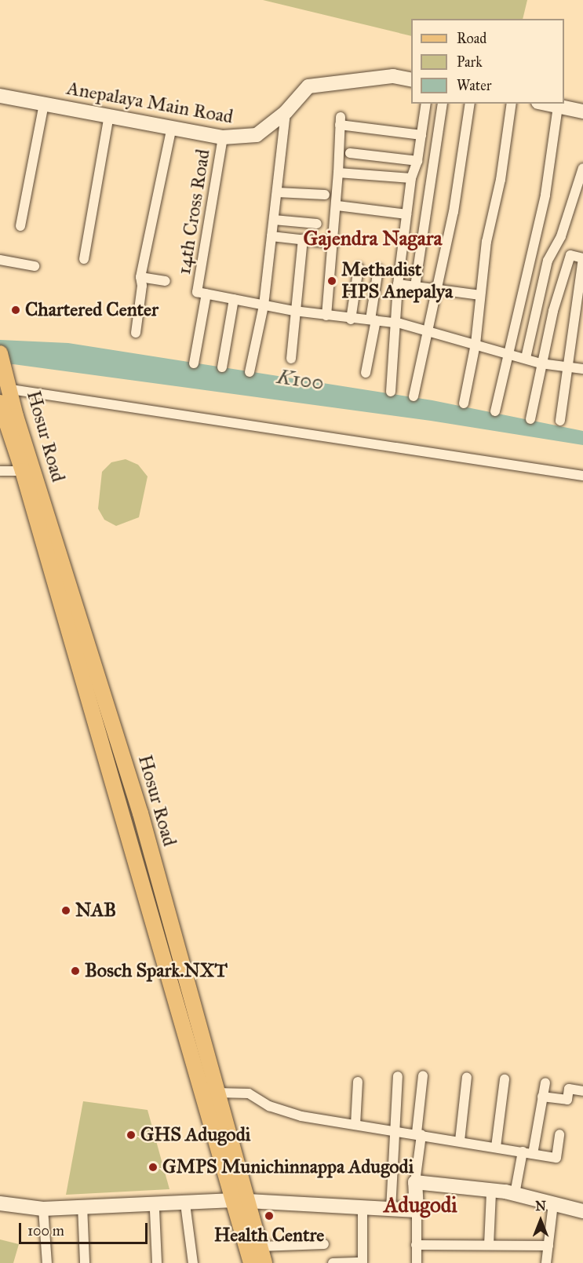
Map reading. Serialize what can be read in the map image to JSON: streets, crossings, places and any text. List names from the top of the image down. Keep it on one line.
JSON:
{"streets":{"main road":["Hosur Road"],"street":["Anepalaya Main Road","14th Cross Road"]},"crossings":[["Anepalaya Main Road","14th Cross Road"]],"districts":["Gajendra Nagara","Adugodi"],"water":["K100"],"places":["Methadist HPS Anepalya","Chartered Center","NAB","Bosch Spark.NXT","GHS Adugodi","GMPS Munichinnappa Adugodi","Health Centre"],"legend":["Road","Park","Water"],"scale_bar":"100 m","north":"top"}
